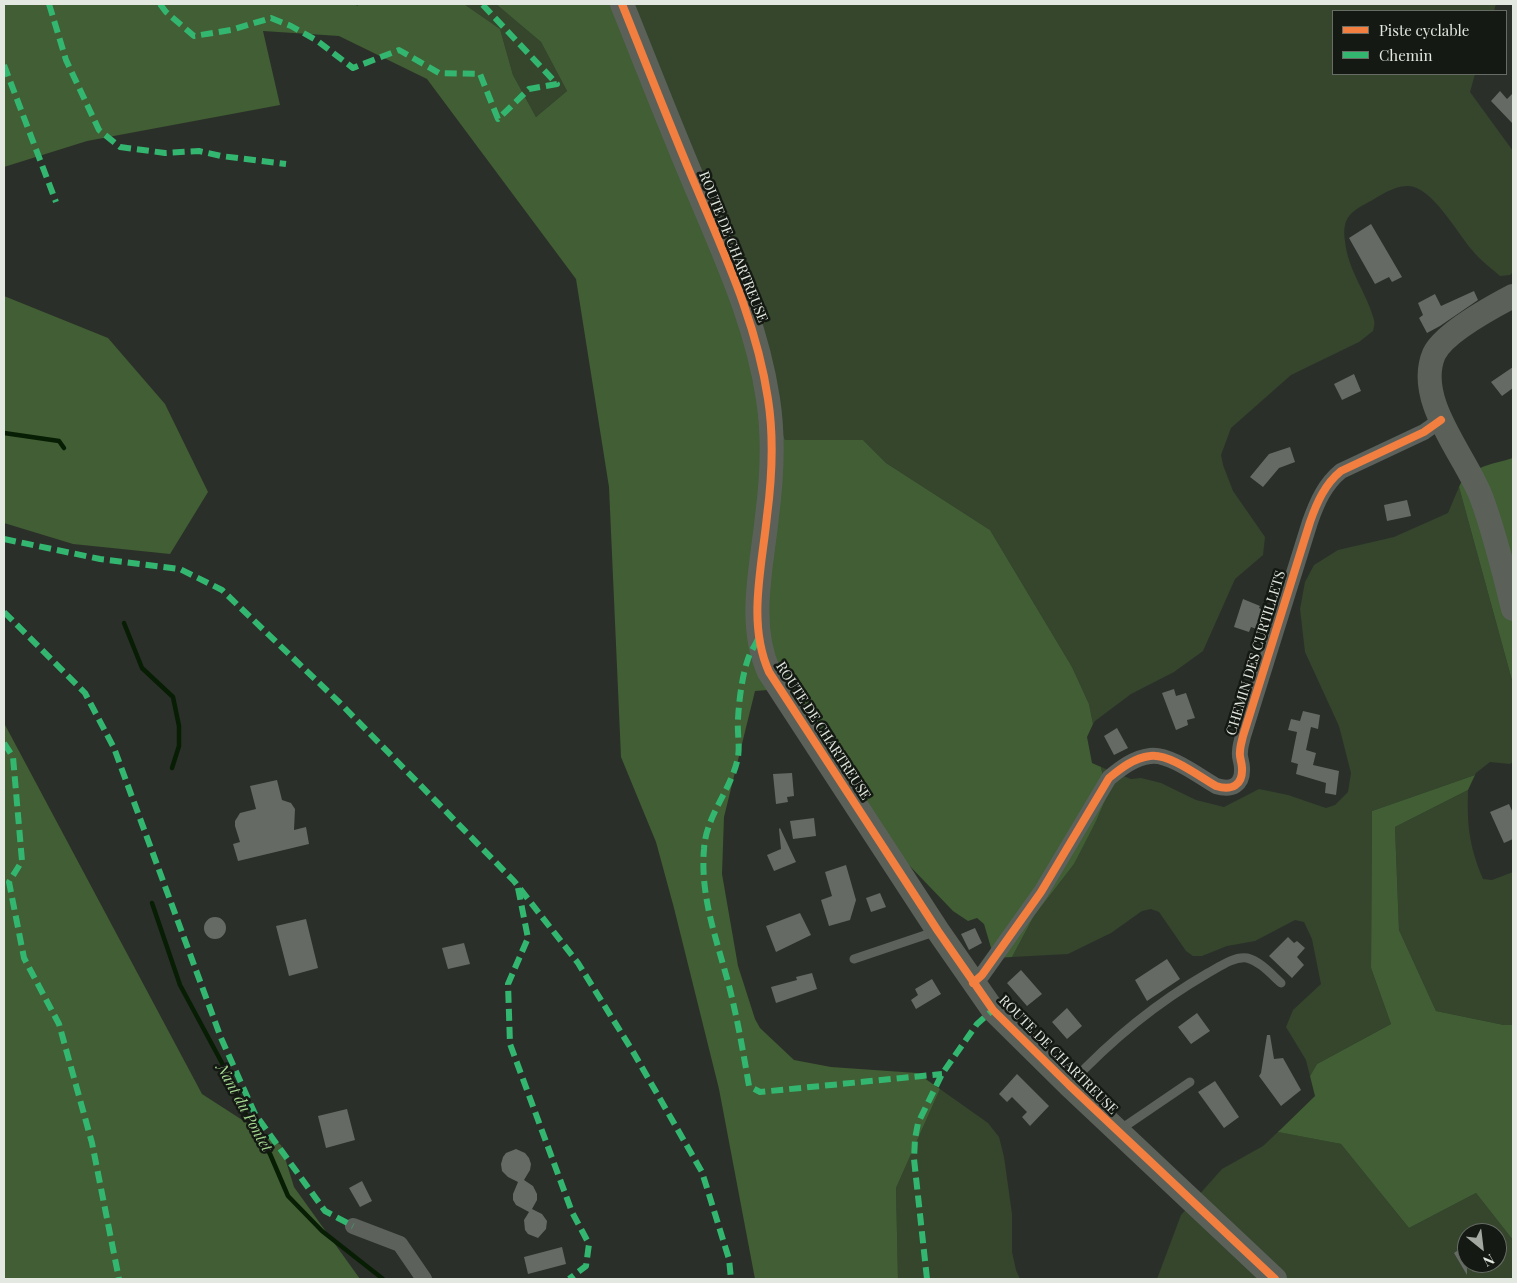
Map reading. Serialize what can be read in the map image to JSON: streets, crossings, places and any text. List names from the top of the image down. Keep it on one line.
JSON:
{"streets":{"main road":["ROUTE DE CHARTREUSE"],"street":["CHEMIN DES CURTILLETS"]},"crossings":[["ROUTE DE CHARTREUSE","CHEMIN DES CURTILLETS"]],"water":["Nant du Pontet"],"legend":["Piste cyclable","Chemin"],"north":"bottom right"}
